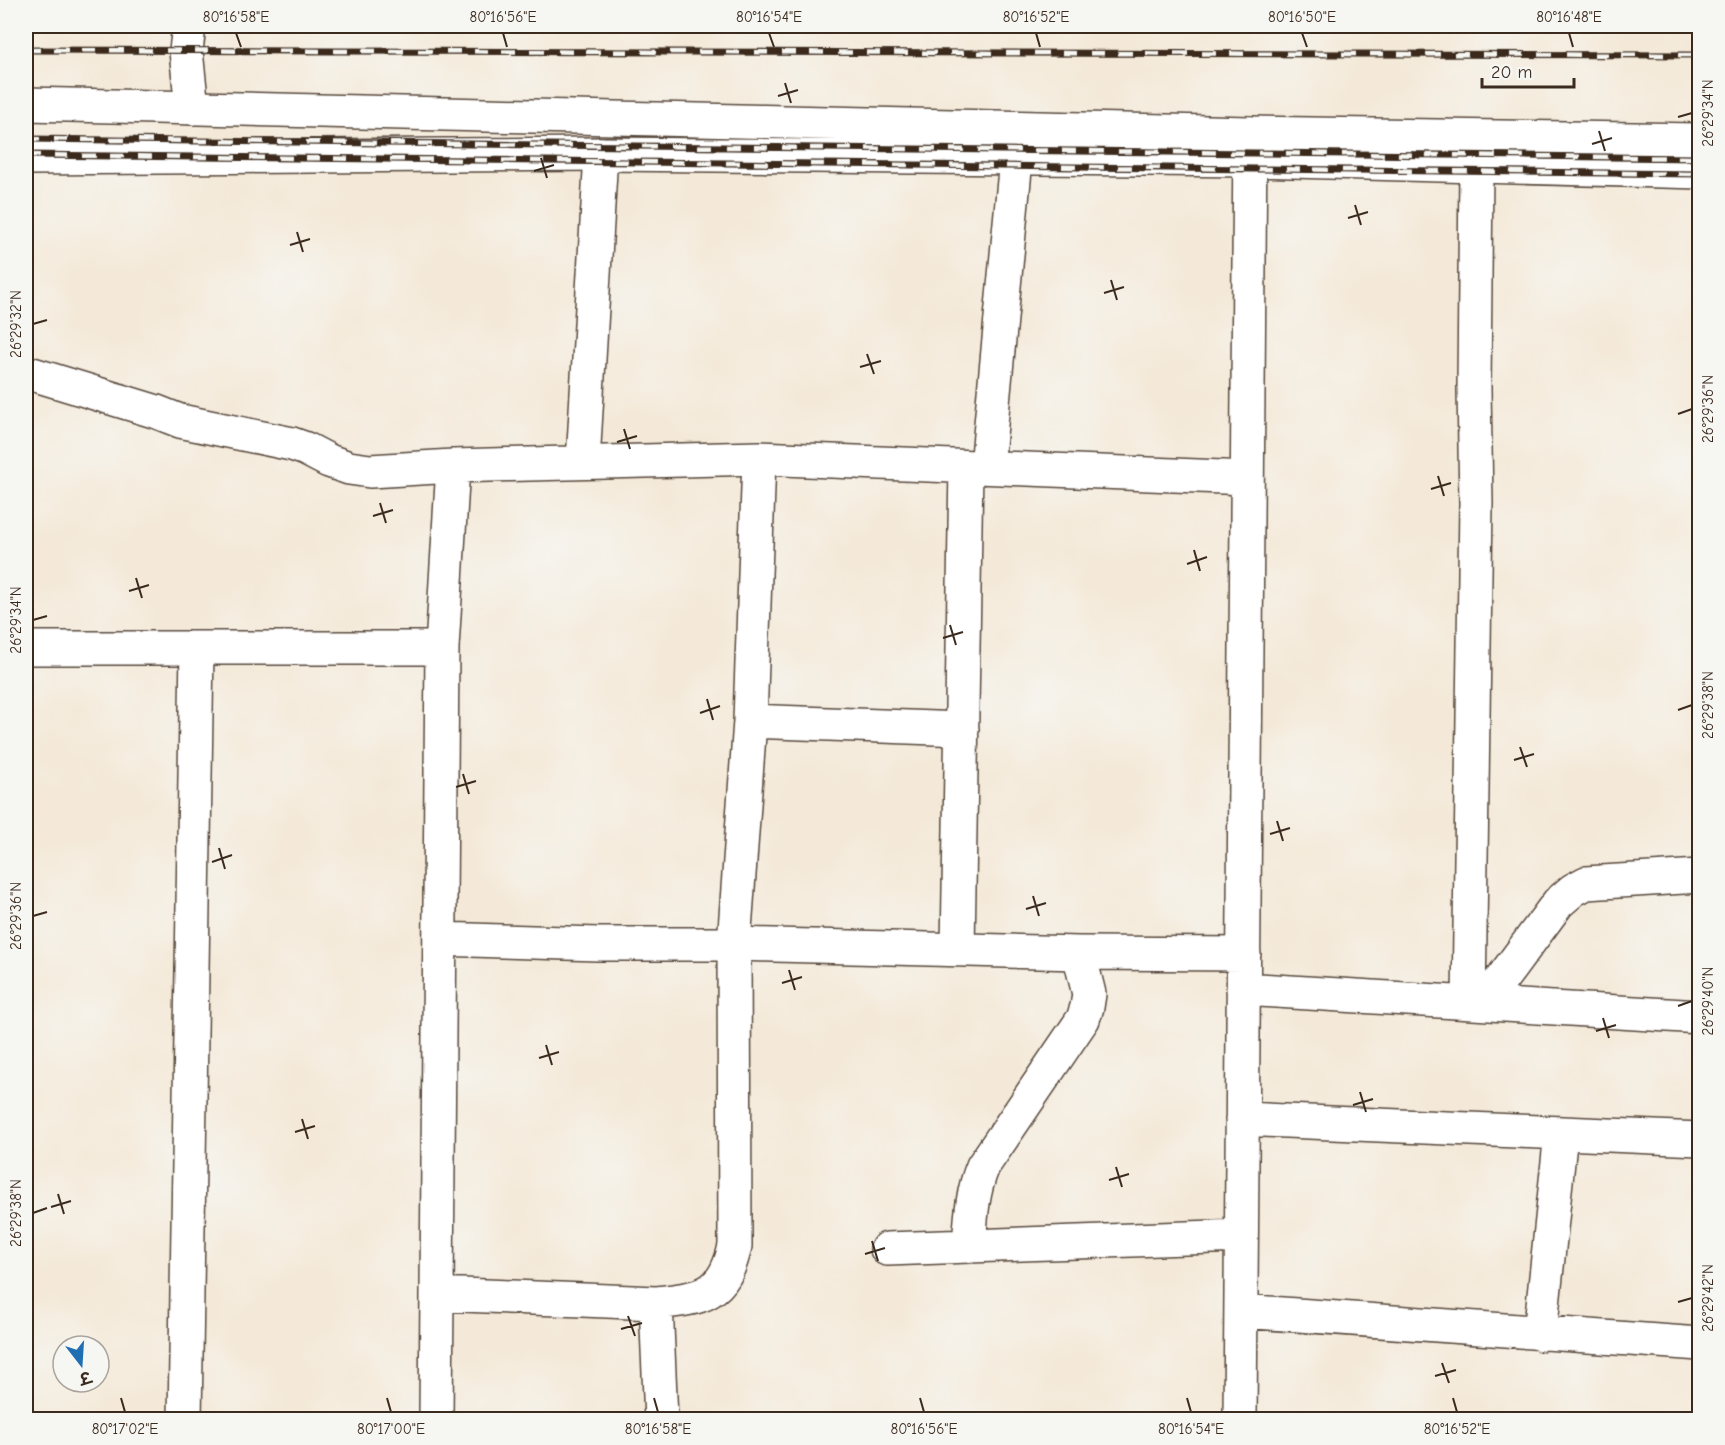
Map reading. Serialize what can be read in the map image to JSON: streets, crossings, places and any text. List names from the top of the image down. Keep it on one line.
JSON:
{"scale_bar":"20 m","north":"bottom","coordinates":["80°16'58\"E","80°16'56\"E","80°16'54\"E","80°16'52\"E","80°16'50\"E","80°16'48\"E","26°29'34\"N","26°29'32\"N","26°29'36\"N","26°29'38\"N","26°29'40\"N","26°29'42\"N","80°17'02\"E","80°17'00\"E"]}
